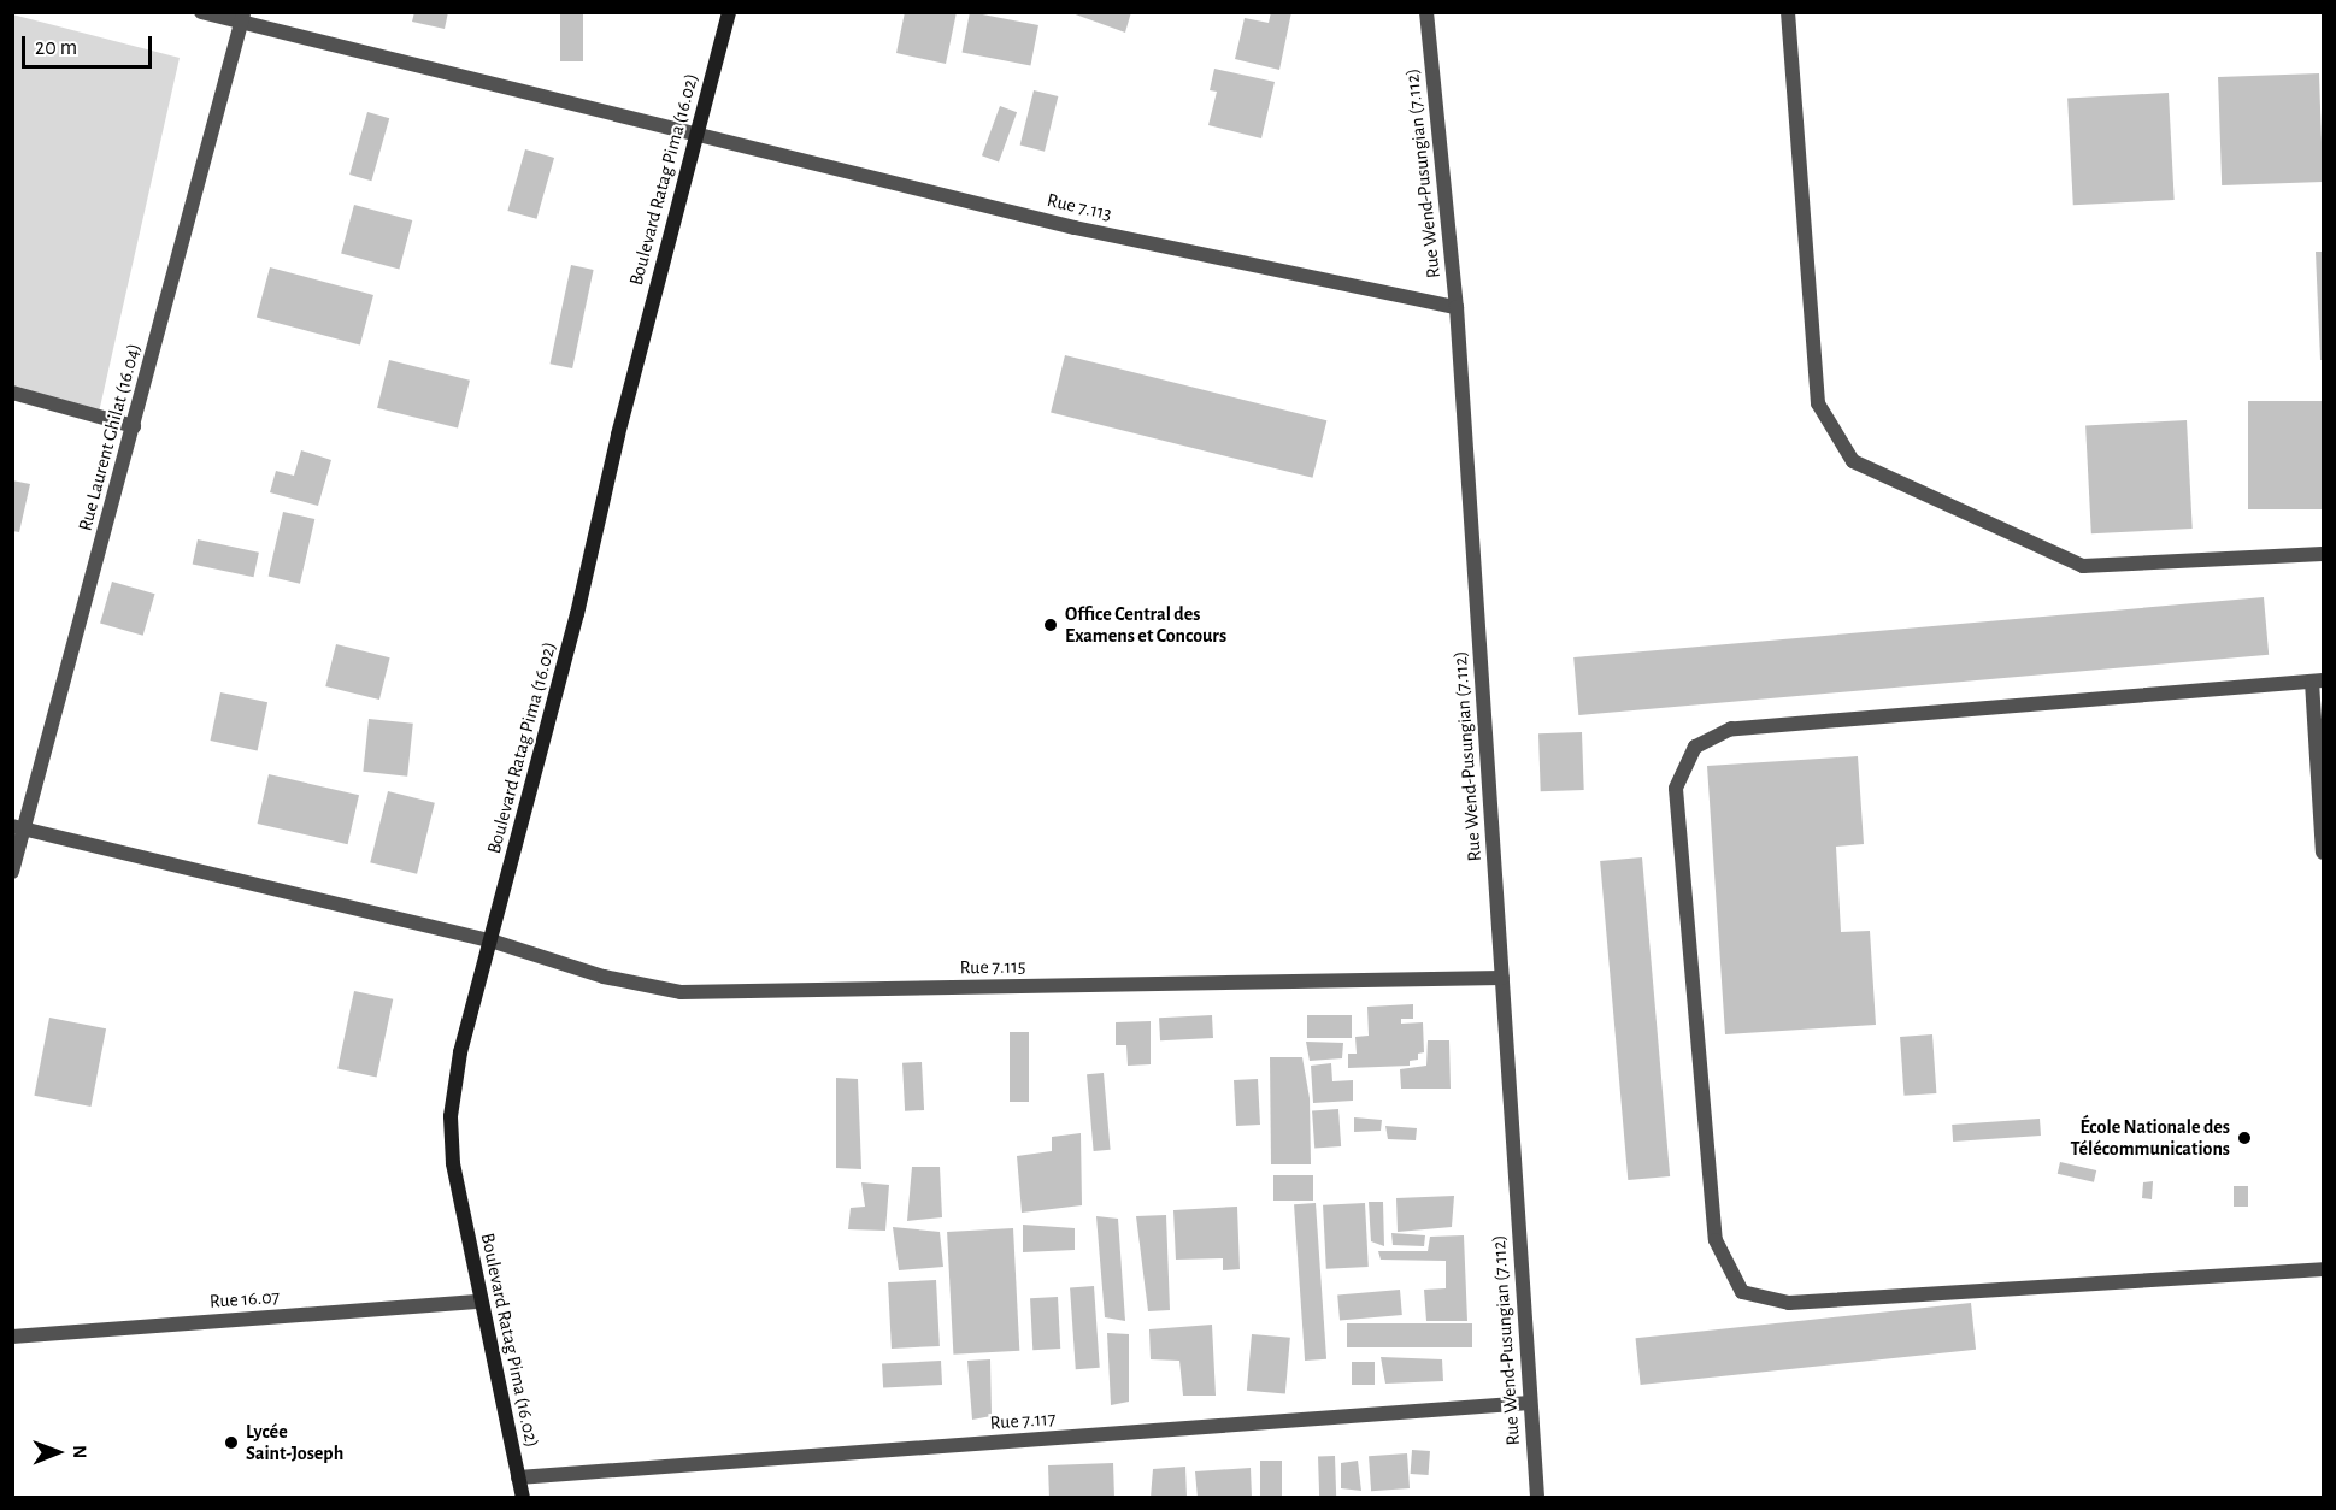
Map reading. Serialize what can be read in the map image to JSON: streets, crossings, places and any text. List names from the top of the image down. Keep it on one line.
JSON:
{"streets":{"street":["Rue Wend-Pusungian (7.112)","Boulevard Ratag Pima (16.02)","Rue 7.113","Rue Laurent Ghilat (16.04)","Rue 7.115","Rue 16.07","Rue 7.117"]},"crossings":[["Rue Wend-Pusungian (7.112)","Rue 7.113"],["Rue Wend-Pusungian (7.112)","Rue 7.115"],["Rue Wend-Pusungian (7.112)","Rue 7.117"],["Boulevard Ratag Pima (16.02)","Rue 7.113"],["Boulevard Ratag Pima (16.02)","Rue 7.115"],["Boulevard Ratag Pima (16.02)","Rue 16.07"],["Boulevard Ratag Pima (16.02)","Rue 7.117"],["Rue 7.113","Rue Laurent Ghilat (16.04)"],["Rue Laurent Ghilat (16.04)","Rue 7.115"]],"places":["Office Central des Examens et Concours","École Nationale des Télécommunications","Lycée Saint-Joseph"],"scale_bar":"20 m","north":"right"}
